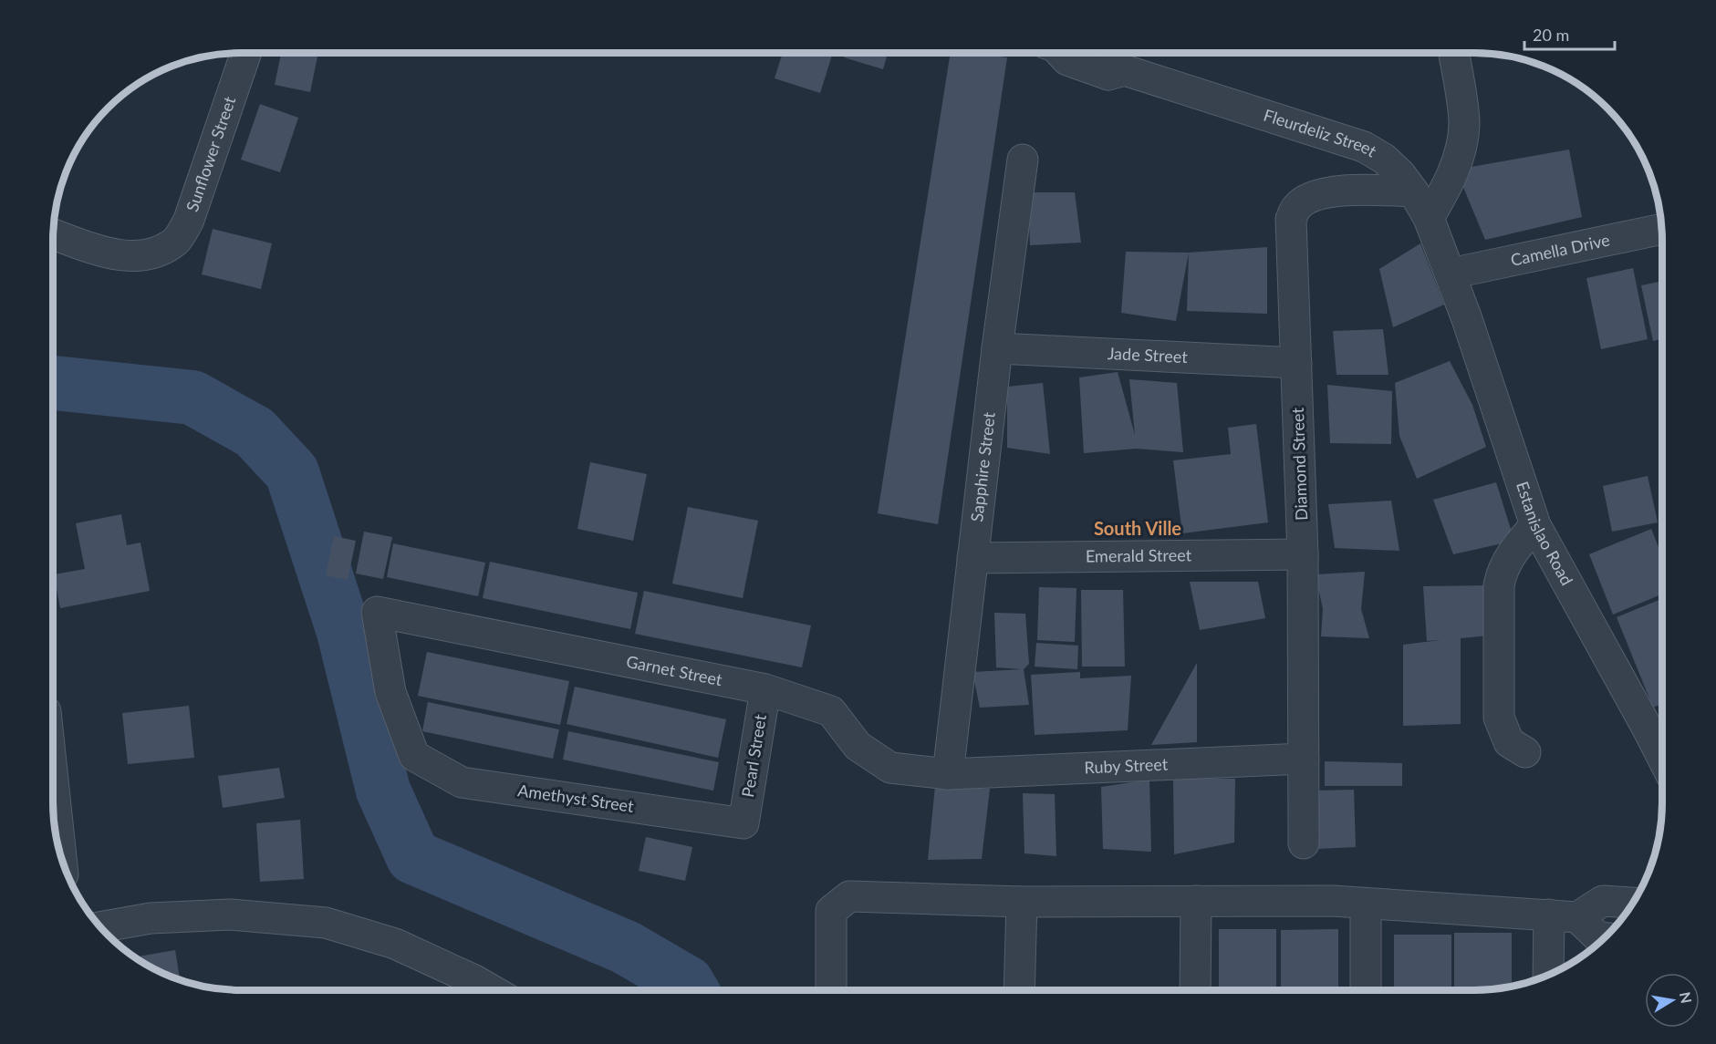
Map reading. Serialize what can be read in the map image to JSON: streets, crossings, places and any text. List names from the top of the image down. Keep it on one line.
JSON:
{"streets":{"street":["Fleurdeliz Street","Sunflower Street","Camella Drive","Jade Street","Diamond Street","Sapphire Street","Estanislao Road","Emerald Street","Garnet Street","Pearl Street","Ruby Street","Amethyst Street"]},"crossings":[["Fleurdeliz Street","Camella Drive"],["Fleurdeliz Street","Diamond Street"],["Fleurdeliz Street","Estanislao Road"],["Camella Drive","Estanislao Road"],["Jade Street","Diamond Street"],["Jade Street","Sapphire Street"],["Diamond Street","Emerald Street"],["Diamond Street","Ruby Street"],["Sapphire Street","Emerald Street"],["Sapphire Street","Garnet Street"],["Sapphire Street","Ruby Street"],["Garnet Street","Pearl Street"],["Garnet Street","Ruby Street"],["Garnet Street","Amethyst Street"],["Pearl Street","Amethyst Street"]],"districts":["South Ville"],"scale_bar":"20 m","north":"right"}
